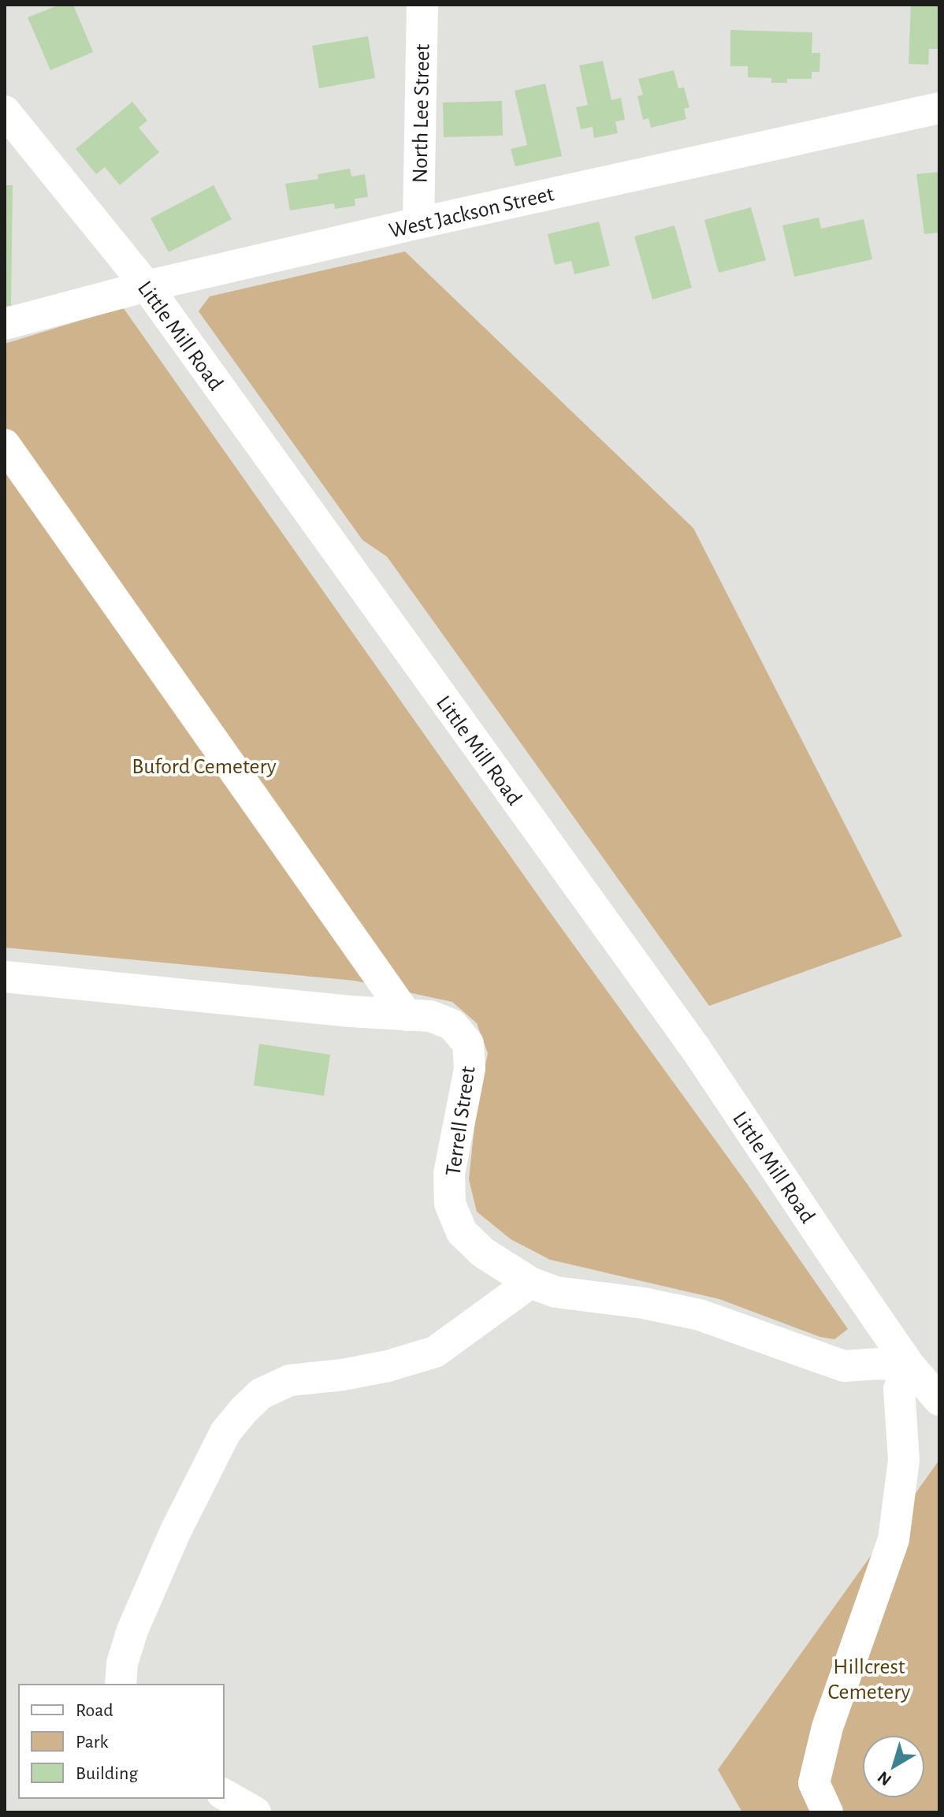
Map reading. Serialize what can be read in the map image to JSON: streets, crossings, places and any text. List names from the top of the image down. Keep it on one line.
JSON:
{"streets":{"street":["North Lee Street","West Jackson Street","Little Mill Road","Terrell Street"]},"crossings":[["North Lee Street","West Jackson Street"],["West Jackson Street","Little Mill Road"],["Little Mill Road","Terrell Street"]],"parks":["Buford Cemetery","Hillcrest Cemetery"],"legend":["Road","Park","Building"],"north":"bottom left"}
